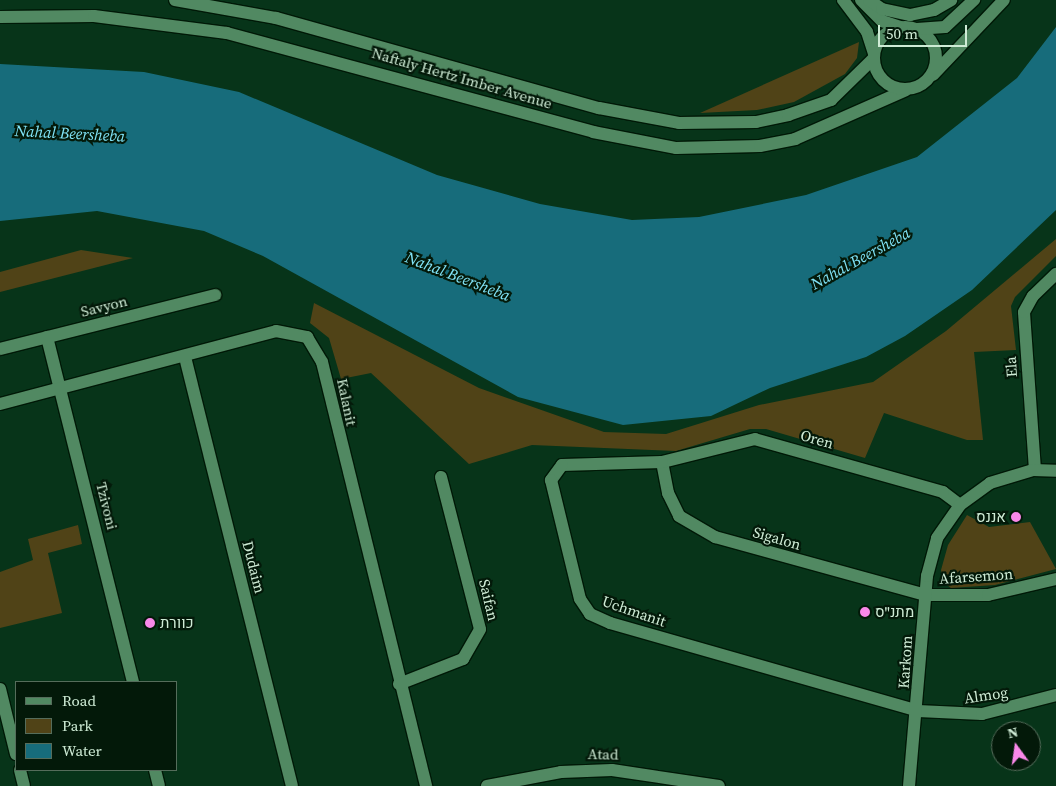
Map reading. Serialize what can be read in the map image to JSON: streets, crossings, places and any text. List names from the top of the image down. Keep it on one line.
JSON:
{"streets":{"street":["Naftaly Hertz Imber Avenue","Savyon","Ela","Kalanit","Oren","Tzivoni","Sigalon","Dudaim","Afarsemon","Saifan","Uchmanit","Karkom","Almog","Atad"]},"crossings":[["Savyon","Tzivoni"],["Ela","Karkom"],["Kalanit","Tzivoni"],["Kalanit","Dudaim"],["Kalanit","Saifan"],["Oren","Sigalon"],["Oren","Uchmanit"],["Oren","Karkom"],["Sigalon","Afarsemon"],["Sigalon","Uchmanit"],["Sigalon","Karkom"],["Afarsemon","Karkom"],["Uchmanit","Karkom"],["Uchmanit","Almog"],["Karkom","Almog"]],"water":["Nahal Beersheba"],"places":["אננס","מתנ\"ס","כוורת"],"legend":["Road","Park","Water"],"scale_bar":"50 m","north":"top"}
